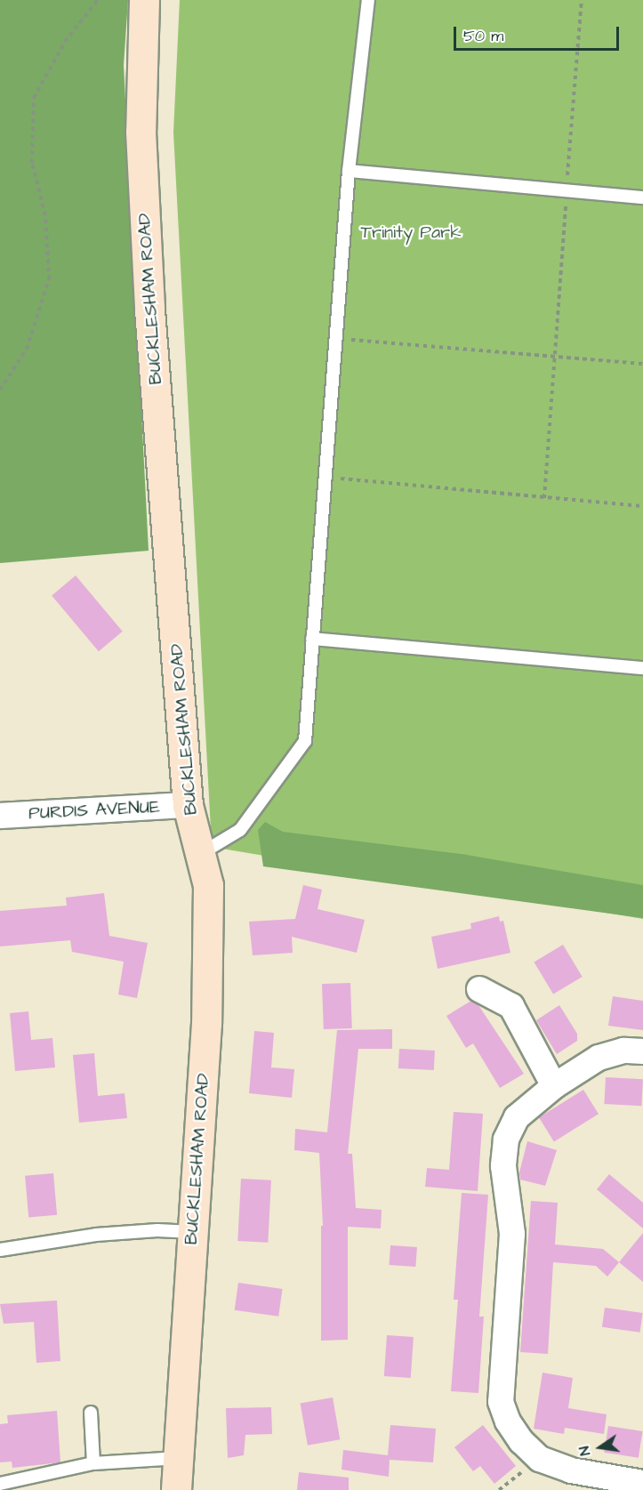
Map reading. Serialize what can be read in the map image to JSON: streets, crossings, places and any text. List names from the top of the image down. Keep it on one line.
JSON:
{"streets":{"street":["BUCKLESHAM ROAD","PURDIS AVENUE"]},"crossings":[["BUCKLESHAM ROAD","PURDIS AVENUE"]],"parks":["Trinity Park"],"scale_bar":"50 m","north":"left"}
